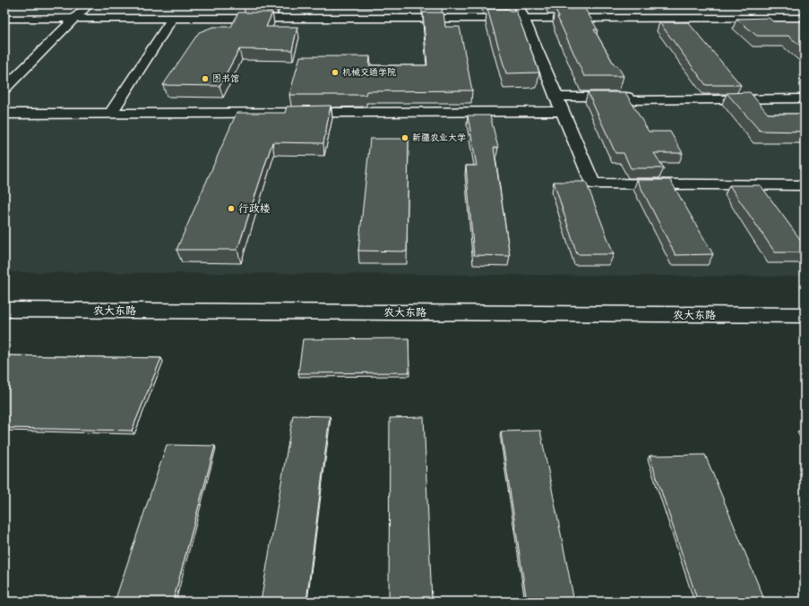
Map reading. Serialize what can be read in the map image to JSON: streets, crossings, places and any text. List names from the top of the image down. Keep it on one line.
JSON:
{"streets":{"street":["农大东路"]},"places":["机械交通学院","图书馆","新疆农业大学","行政楼"]}
